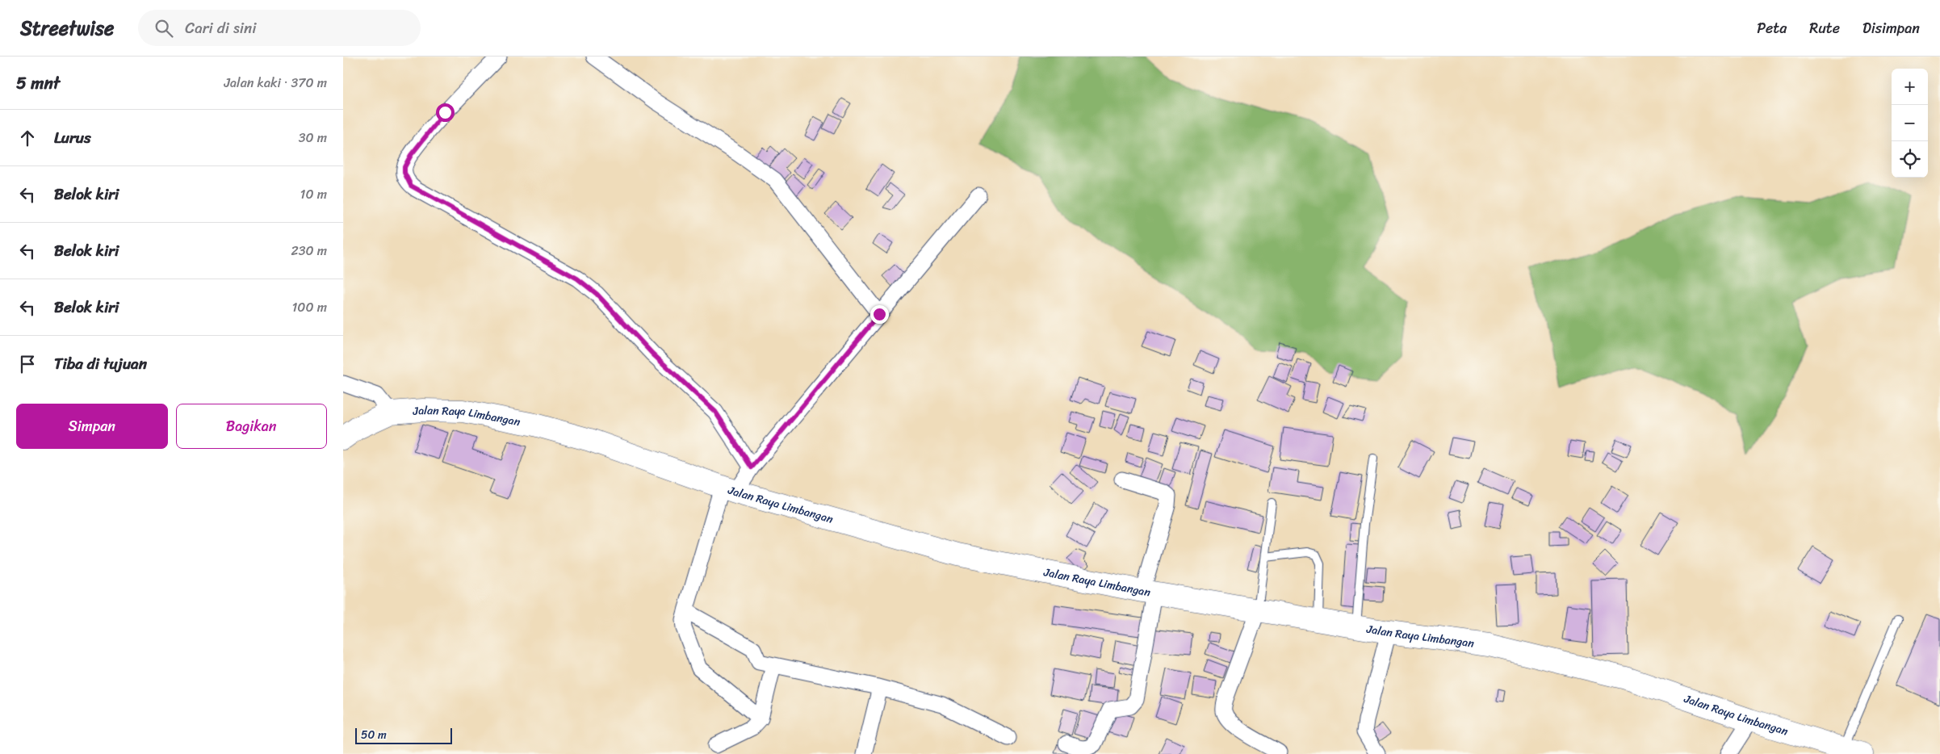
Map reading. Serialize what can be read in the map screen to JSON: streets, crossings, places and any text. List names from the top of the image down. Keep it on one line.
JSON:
{"streets":{"highway":["Jalan Raya Limbangan"]},"scale_bar":"50 m","page":{"header":"Streetwise","search":"Cari di sini","nav":["Peta","Rute","Disimpan"],"heading":["5 mnt","Jalan kaki · 370 m"],"map_buttons":["+","−"],"list":[["Lurus","30 m"],["Belok kiri","10 m"],["Belok kiri","230 m"],["Belok kiri","100 m"],"Tiba di tujuan"],"buttons":["Simpan","Bagikan"],"scale":"50 m"}}
